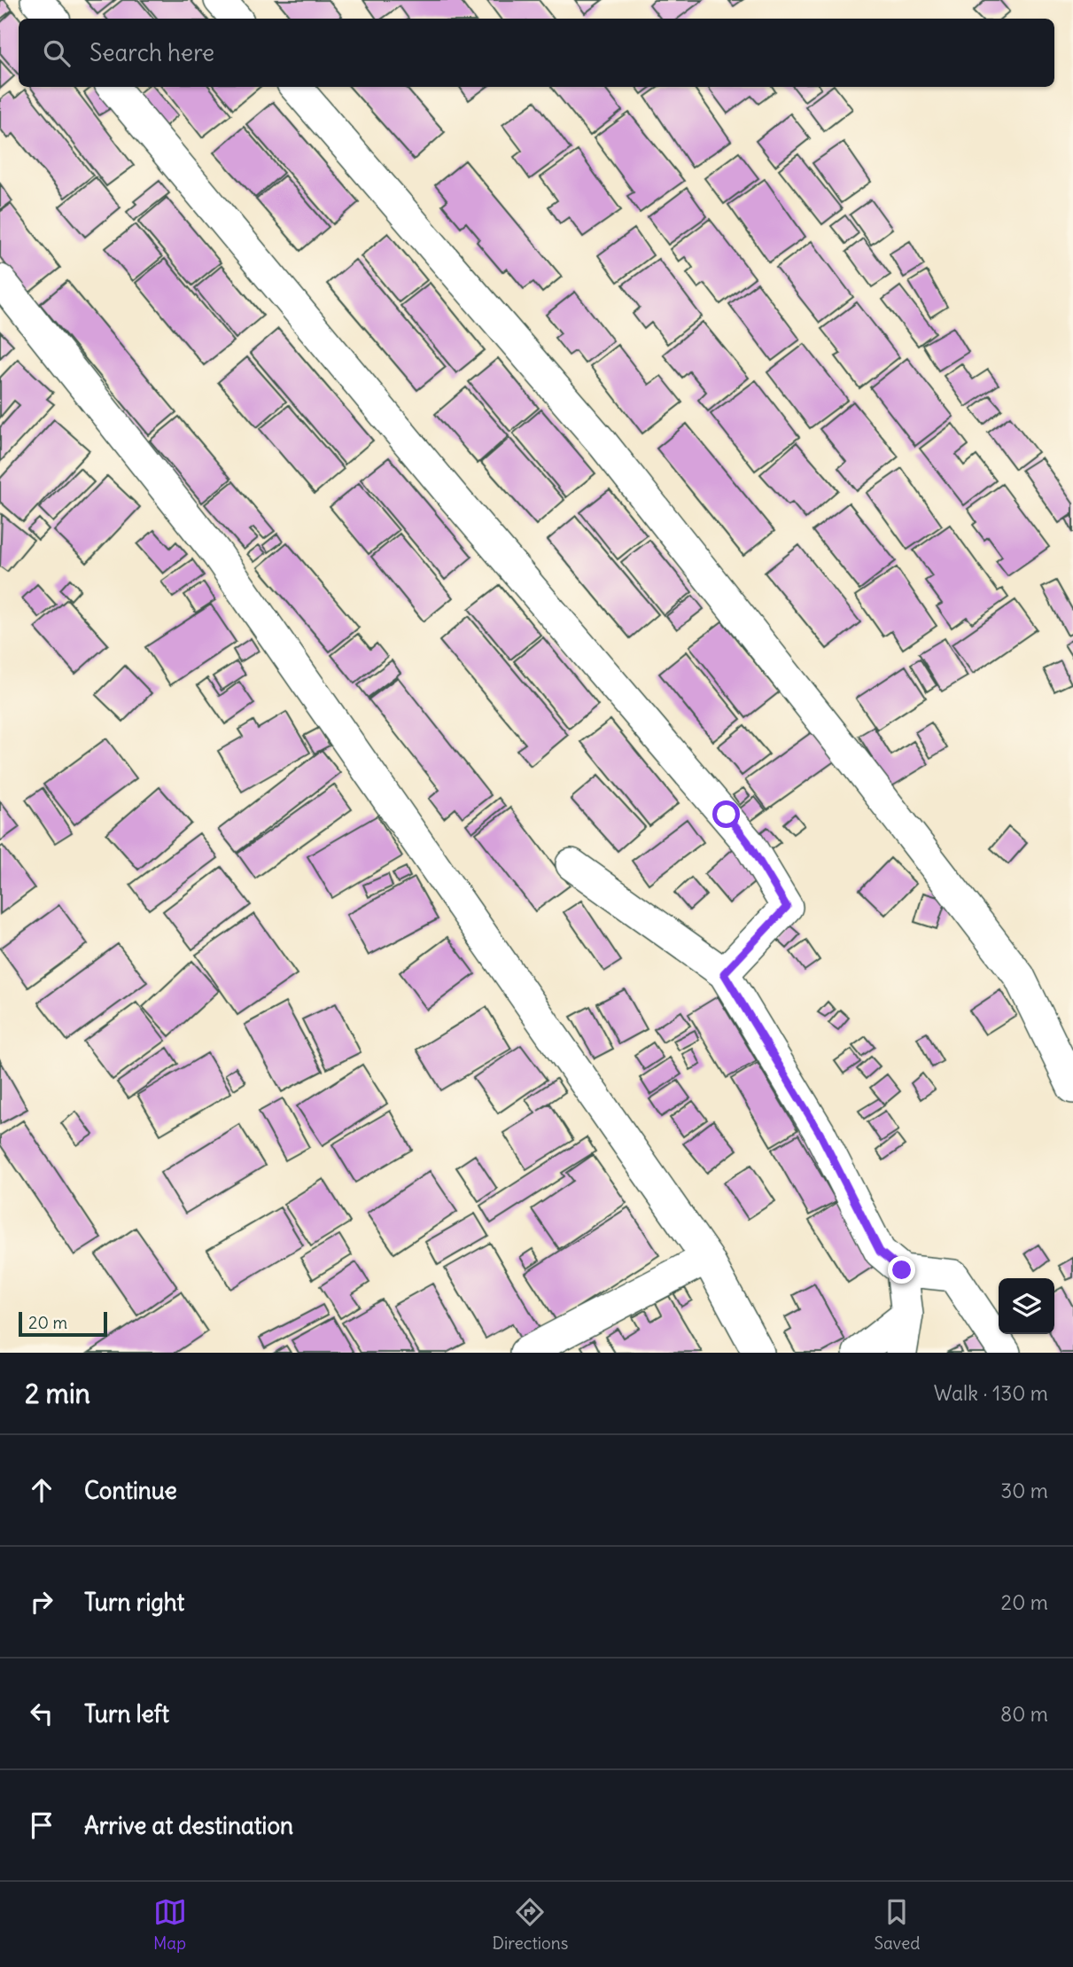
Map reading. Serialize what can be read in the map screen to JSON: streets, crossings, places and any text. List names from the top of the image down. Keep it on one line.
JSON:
{"scale_bar":"20 m","page":{"search":"Search here","scale":"20 m","heading":["2 min","Walk · 130 m"],"list":[["Continue","30 m"],["Turn right","20 m"],["Turn left","80 m"],"Arrive at destination"],"nav":["Map","Directions","Saved"]}}
